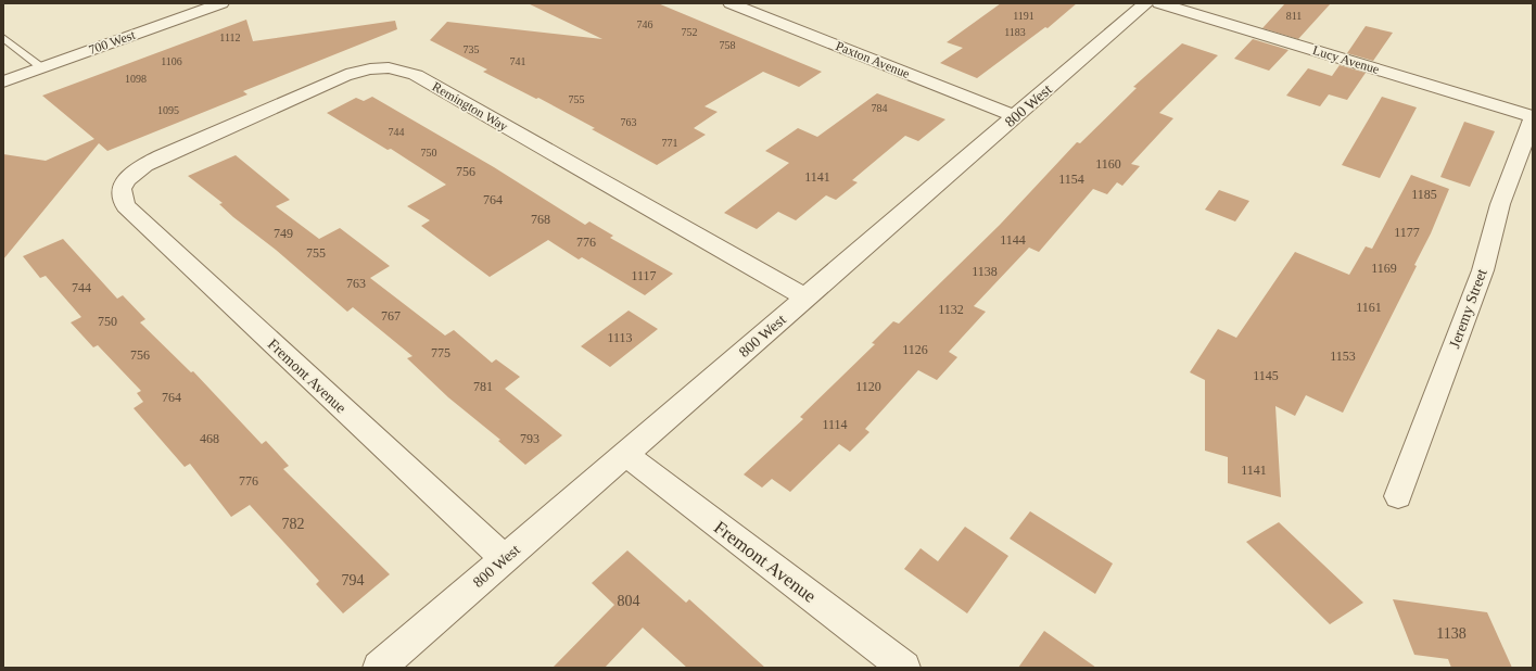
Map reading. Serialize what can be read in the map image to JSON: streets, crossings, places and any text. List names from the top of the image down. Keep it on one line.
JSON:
{"streets":{"street":["700 West","Paxton Avenue","Lucy Avenue","800 West","Remington Way","Jeremy Street","Fremont Avenue"]},"crossings":[["Paxton Avenue","800 West"],["Lucy Avenue","Jeremy Street"],["800 West","Remington Way"],["800 West","Fremont Avenue"],["Remington Way","Fremont Avenue"]],"house_numbers":["1191","811","746","752","1183","1112","758","735","1106","741","1098","755","784","1095","763","744","771","750","1160","756","1141","1154","1185","764","768","1177","749","1144","776","755","1169","1138","1117","763","744","1161","1132","767","750","1113","1126","775","756","1153","1145","781","1120","764","1114","468","793","1141","776","782","794","804","1138"]}
